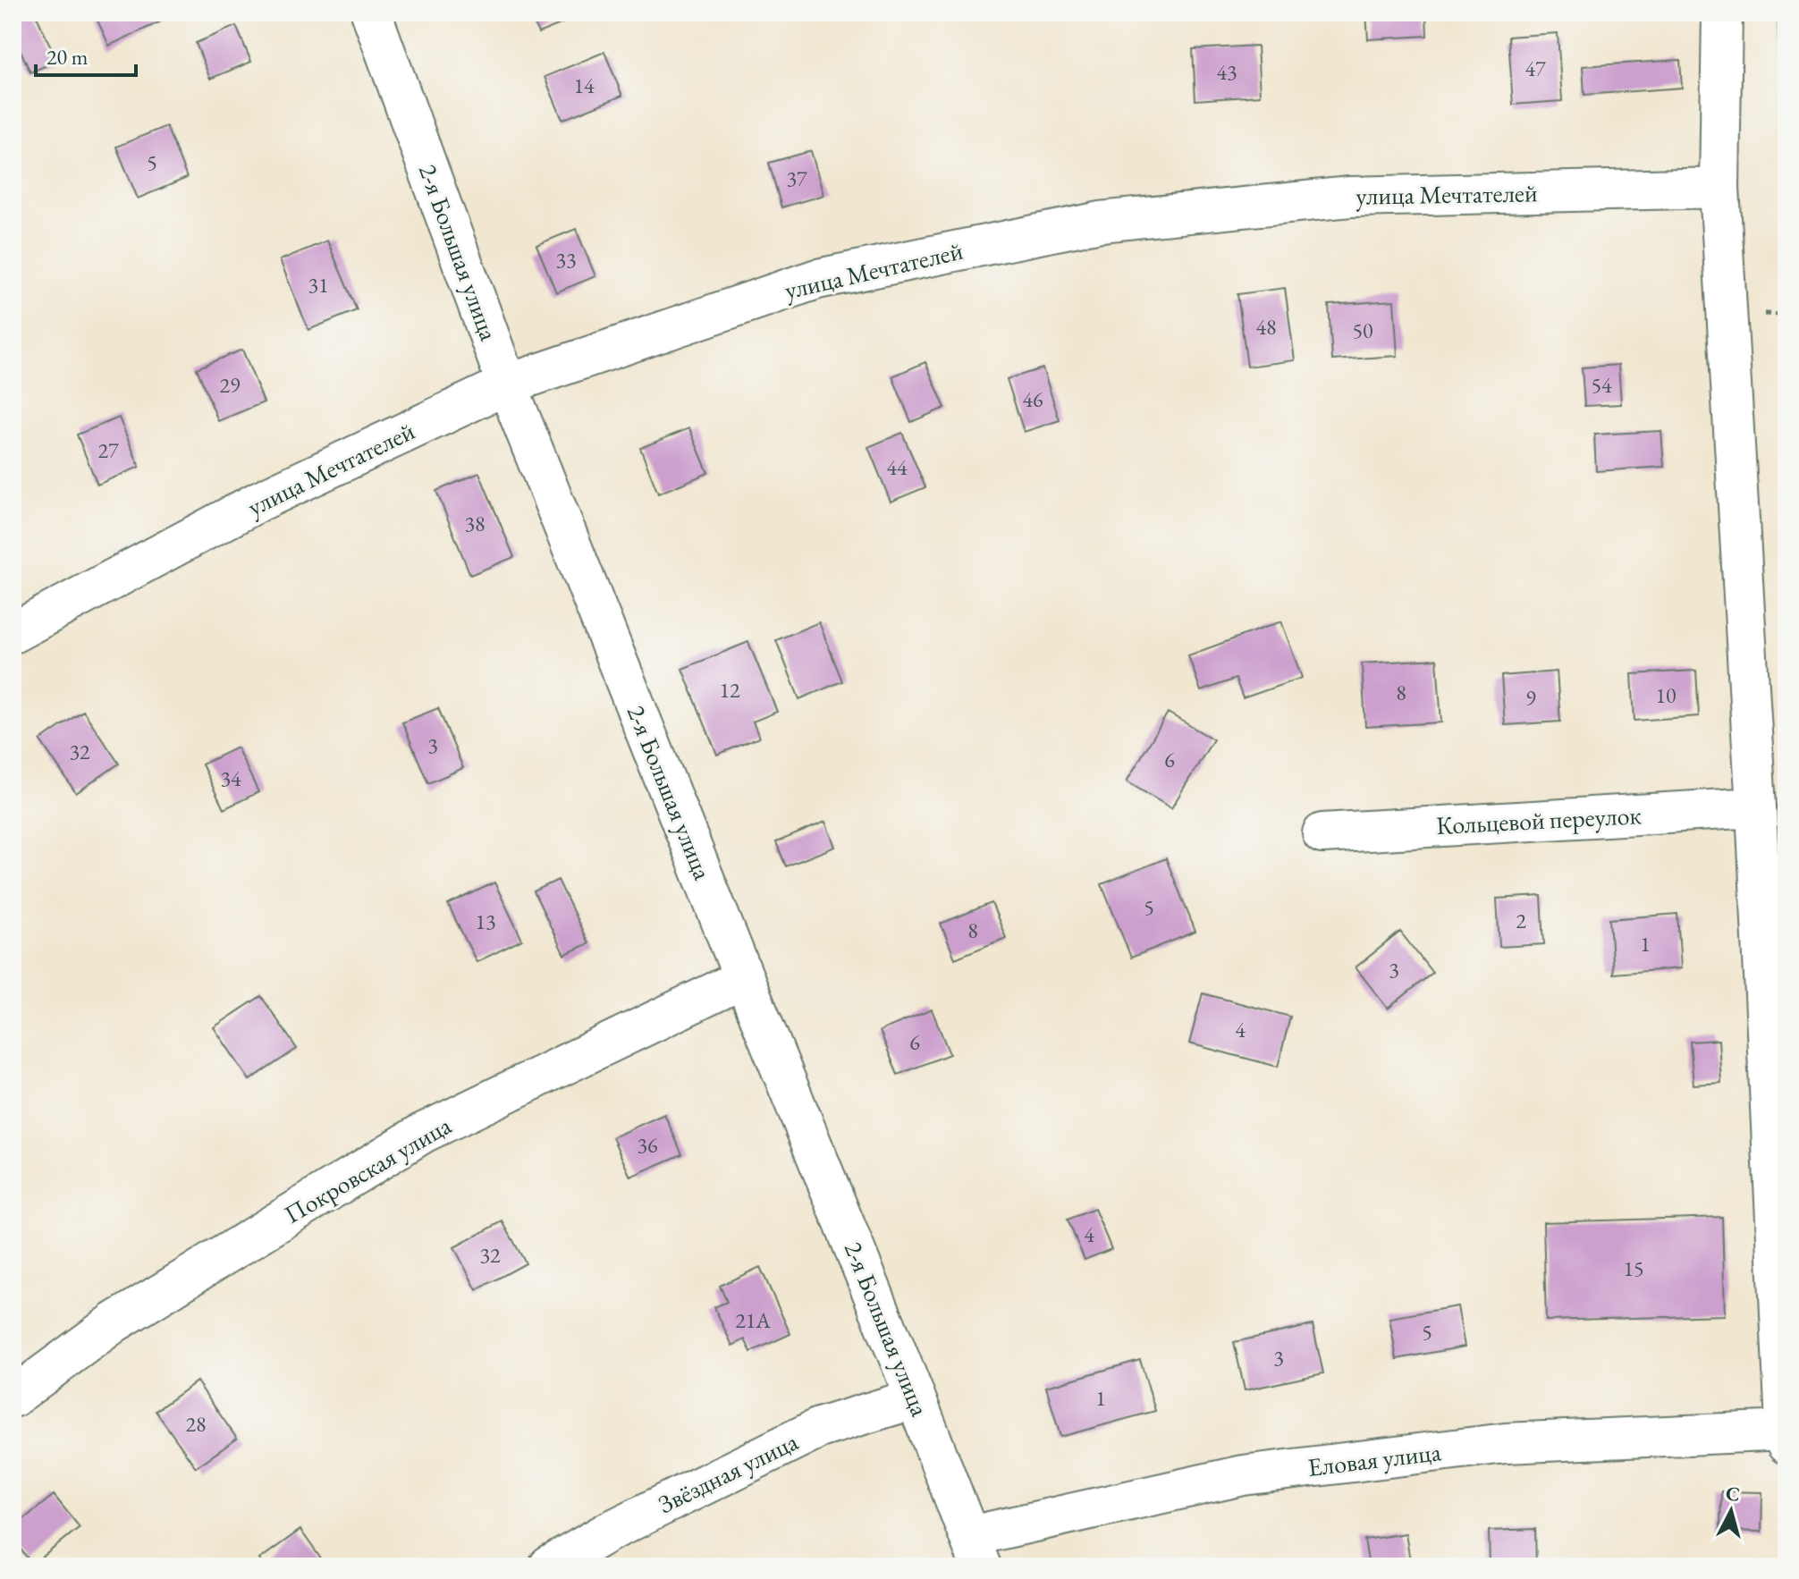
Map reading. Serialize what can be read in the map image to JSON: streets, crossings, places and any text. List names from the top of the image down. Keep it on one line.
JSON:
{"streets":{"street":["улица Мечтателей","2-я Большая улица","Кольцевой переулок","Покровская улица","Еловая улица","Звёздная улица"]},"crossings":[["улица Мечтателей","2-я Большая улица"],["2-я Большая улица","Покровская улица"],["2-я Большая улица","Еловая улица"],["2-я Большая улица","Звёздная улица"]],"house_numbers":["47","43","14","5","37","33","31","48","50","29","54","46","27","44","38","12","8","10","9","3","32","6","34","5","2","13","8","1","3","4","6","36","4","32","15","21А","5","3","1","28"],"scale_bar":"20 m","north":"top"}
